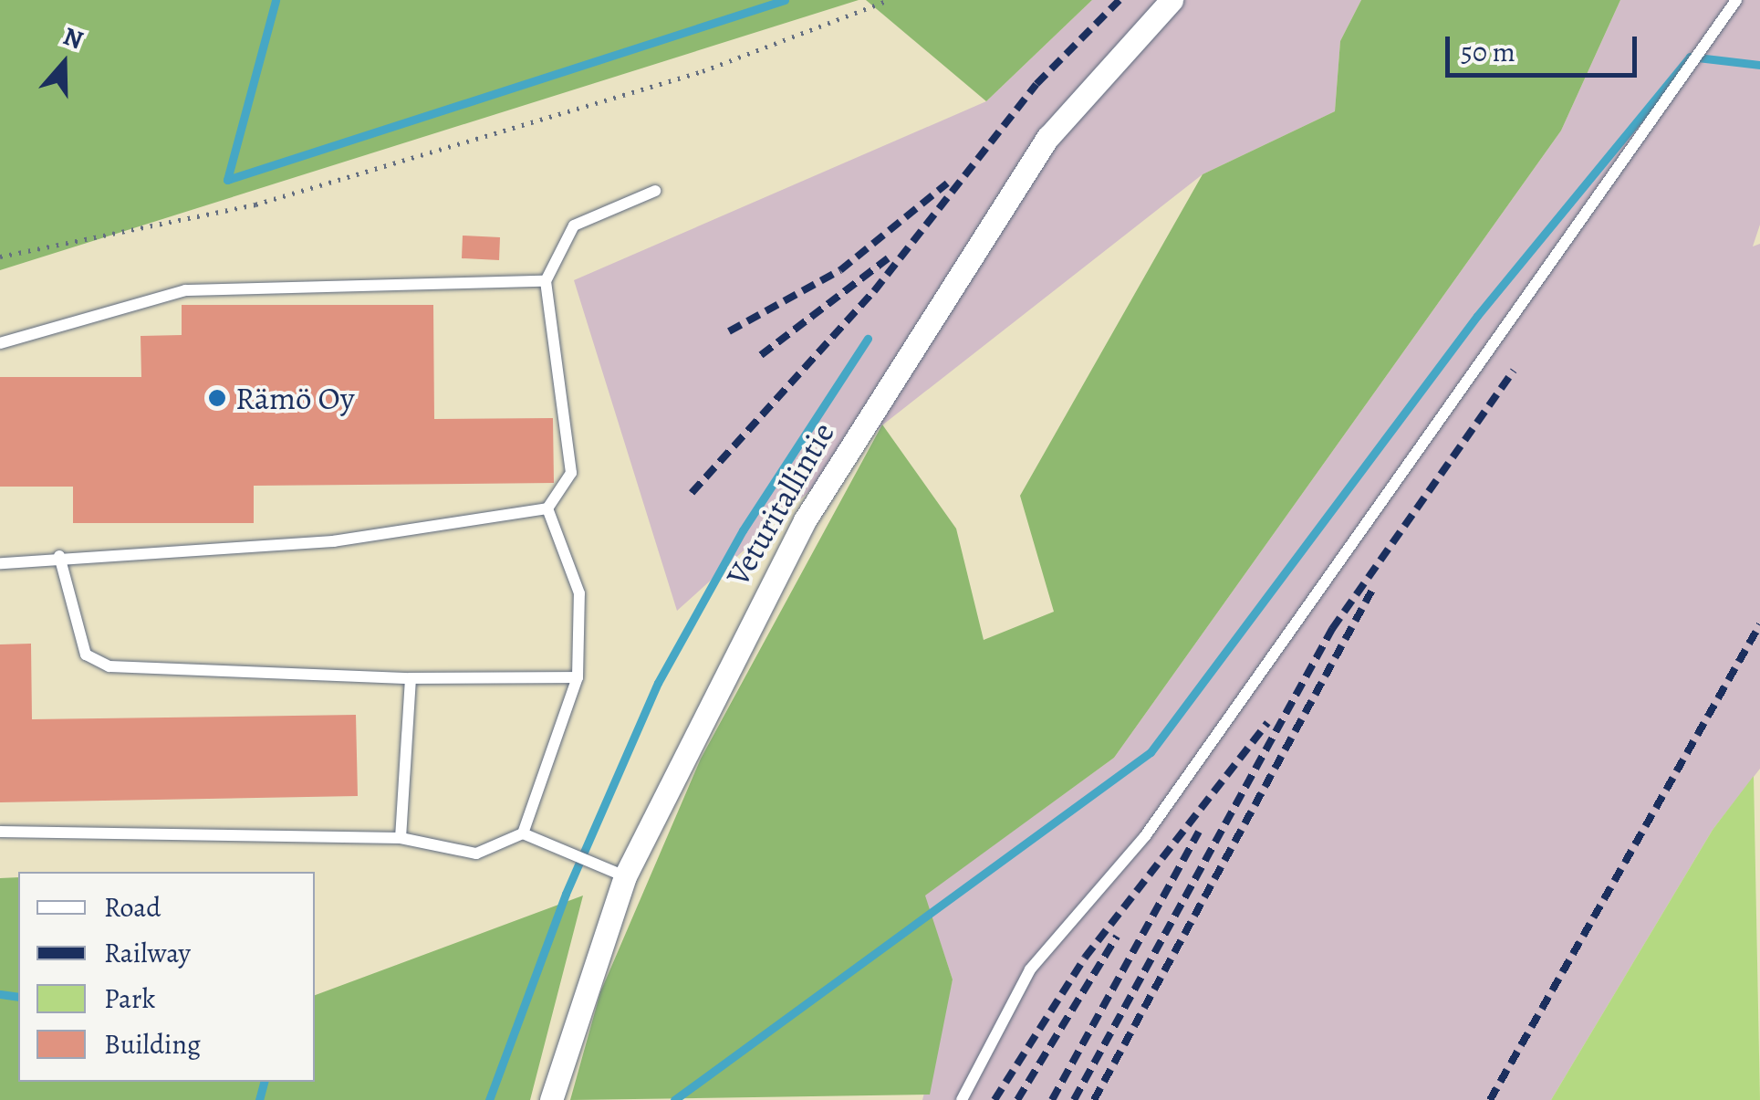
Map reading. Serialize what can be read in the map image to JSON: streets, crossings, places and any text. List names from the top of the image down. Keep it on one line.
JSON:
{"streets":{"street":["Veturitallintie"]},"places":["Rämö Oy"],"legend":["Road","Railway","Park","Building"],"scale_bar":"50 m","north":"top"}
